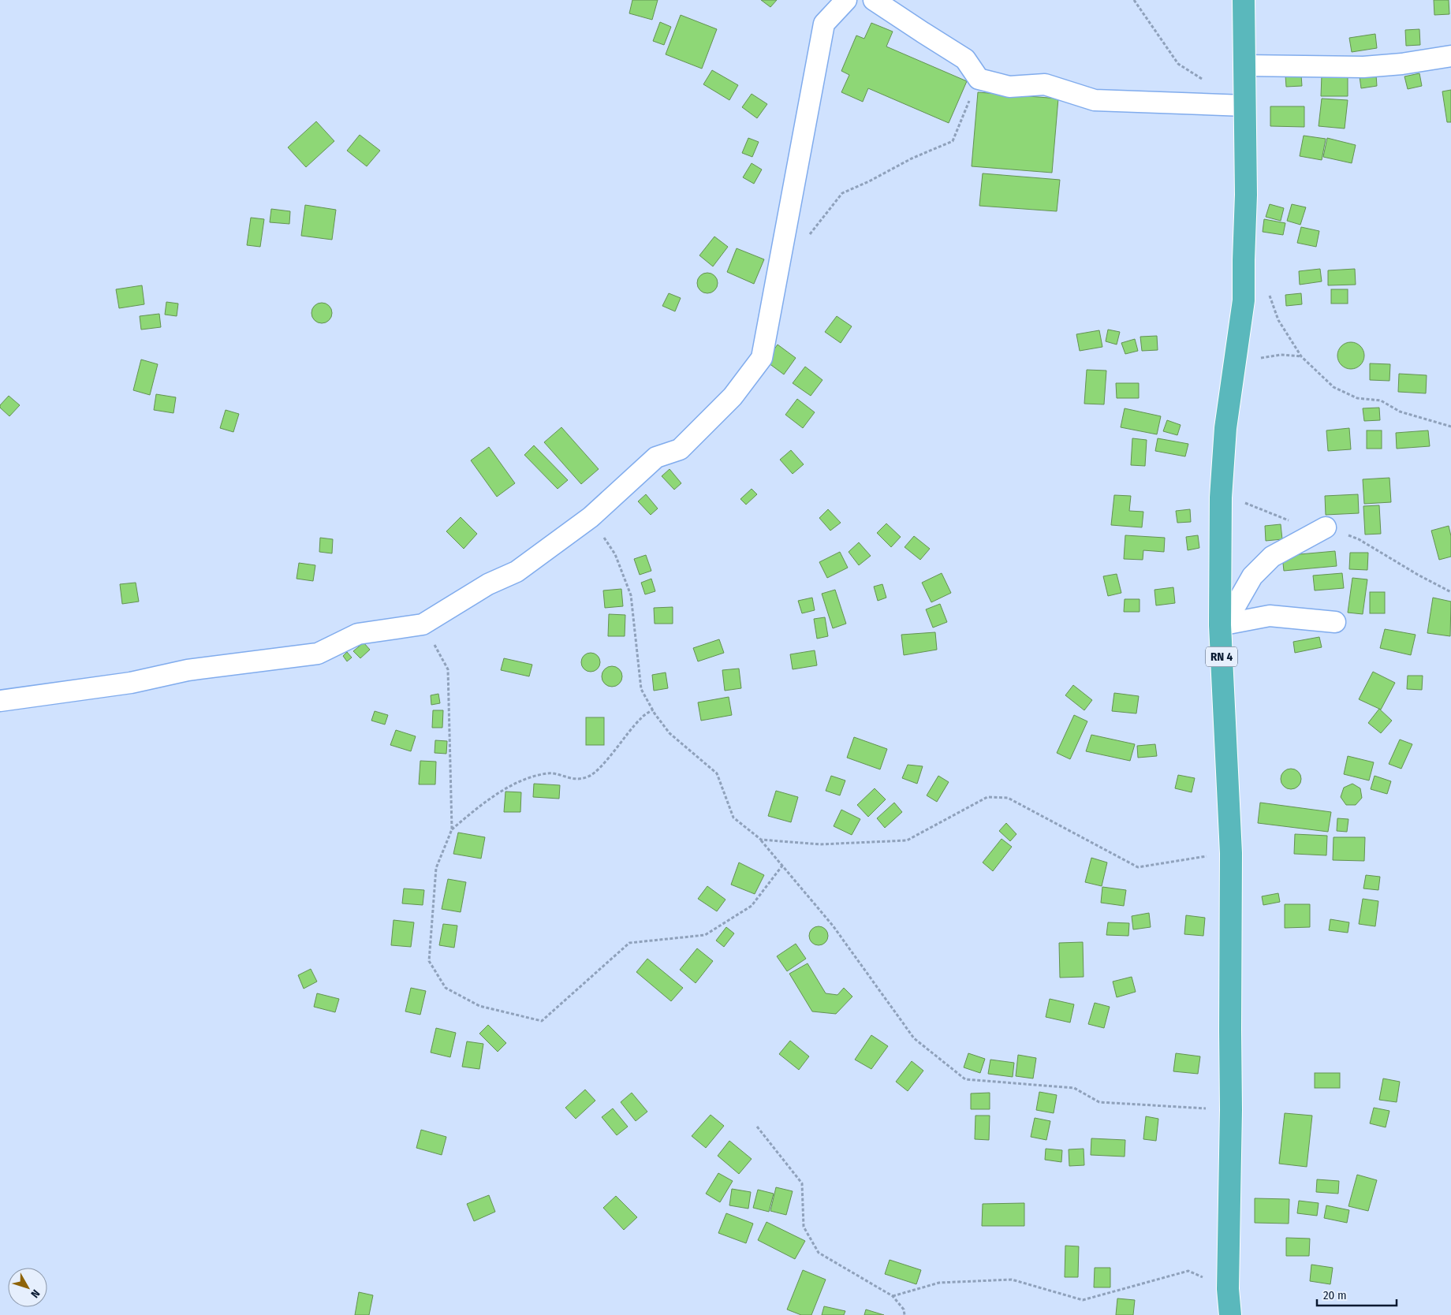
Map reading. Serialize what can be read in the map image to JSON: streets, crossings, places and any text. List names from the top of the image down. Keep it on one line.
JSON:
{"streets":{"highway":["RN 4"]},"scale_bar":"20 m","north":"bottom right"}
